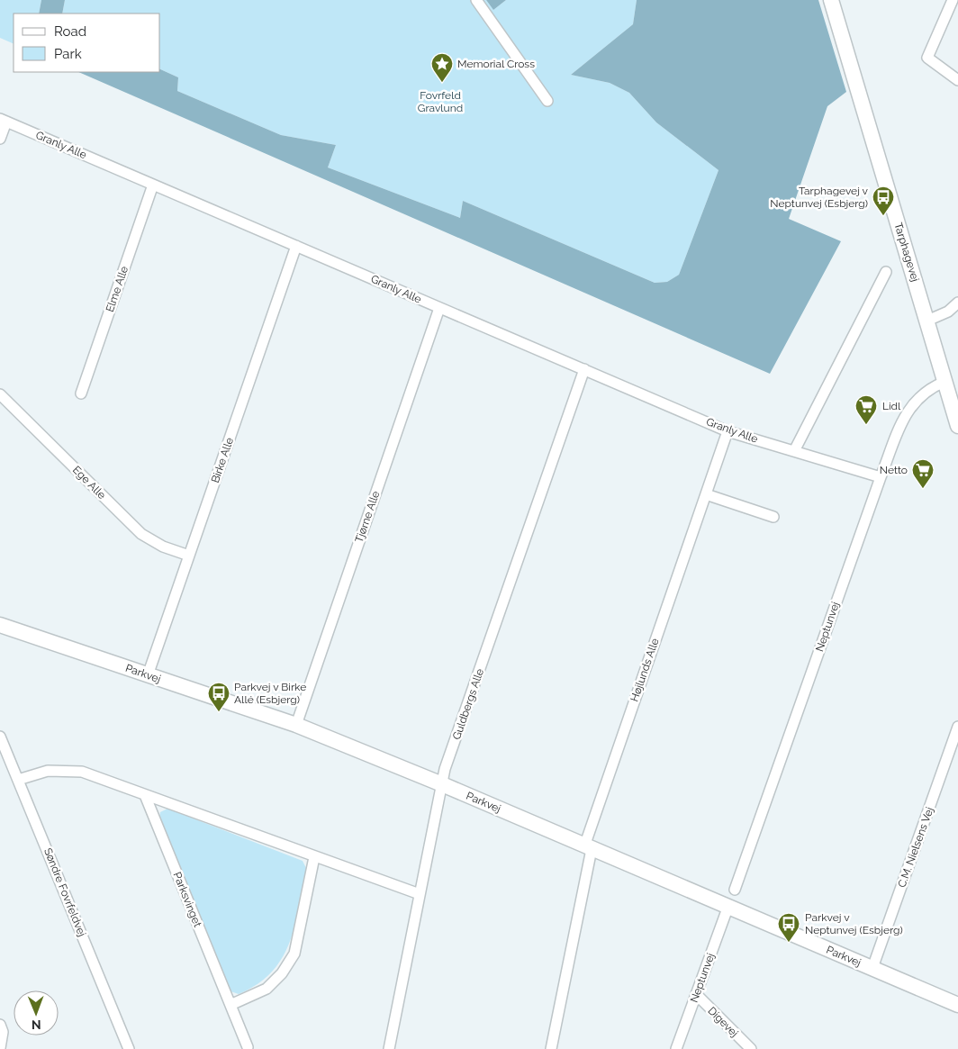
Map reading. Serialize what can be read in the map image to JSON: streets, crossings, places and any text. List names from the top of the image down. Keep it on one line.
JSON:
{"streets":{"street":["Granly Alle","Tarphagevej","Elme Alle","Birke Alle","Ege Alle","Tjørne Alle","Neptunvej","Højlunds Alle","Parkvej","Guldbergs Alle","C.M. Nielsens Vej","Søndre Fovrfeldvej","Parksvinget","Digevej"]},"crossings":[["Granly Alle","Elme Alle"],["Granly Alle","Birke Alle"],["Granly Alle","Tjørne Alle"],["Granly Alle","Neptunvej"],["Granly Alle","Højlunds Alle"],["Granly Alle","Guldbergs Alle"],["Tarphagevej","Neptunvej"],["Birke Alle","Ege Alle"],["Birke Alle","Parkvej"],["Tjørne Alle","Parkvej"],["Neptunvej","Parkvej"],["Neptunvej","Digevej"],["Højlunds Alle","Parkvej"],["Parkvej","Guldbergs Alle"],["Parkvej","C.M. Nielsens Vej"]],"parks":["Fovrfeld Gravlund"],"places":{"place":["Memorial Cross"],"bus stop":["Tarphagevej v Neptunvej (Esbjerg)","Parkvej v Birke Allé (Esbjerg)","Parkvej v Neptunvej (Esbjerg)"],"supermarket":["Lidl","Netto"]},"legend":["Road","Park"],"north":"bottom"}
